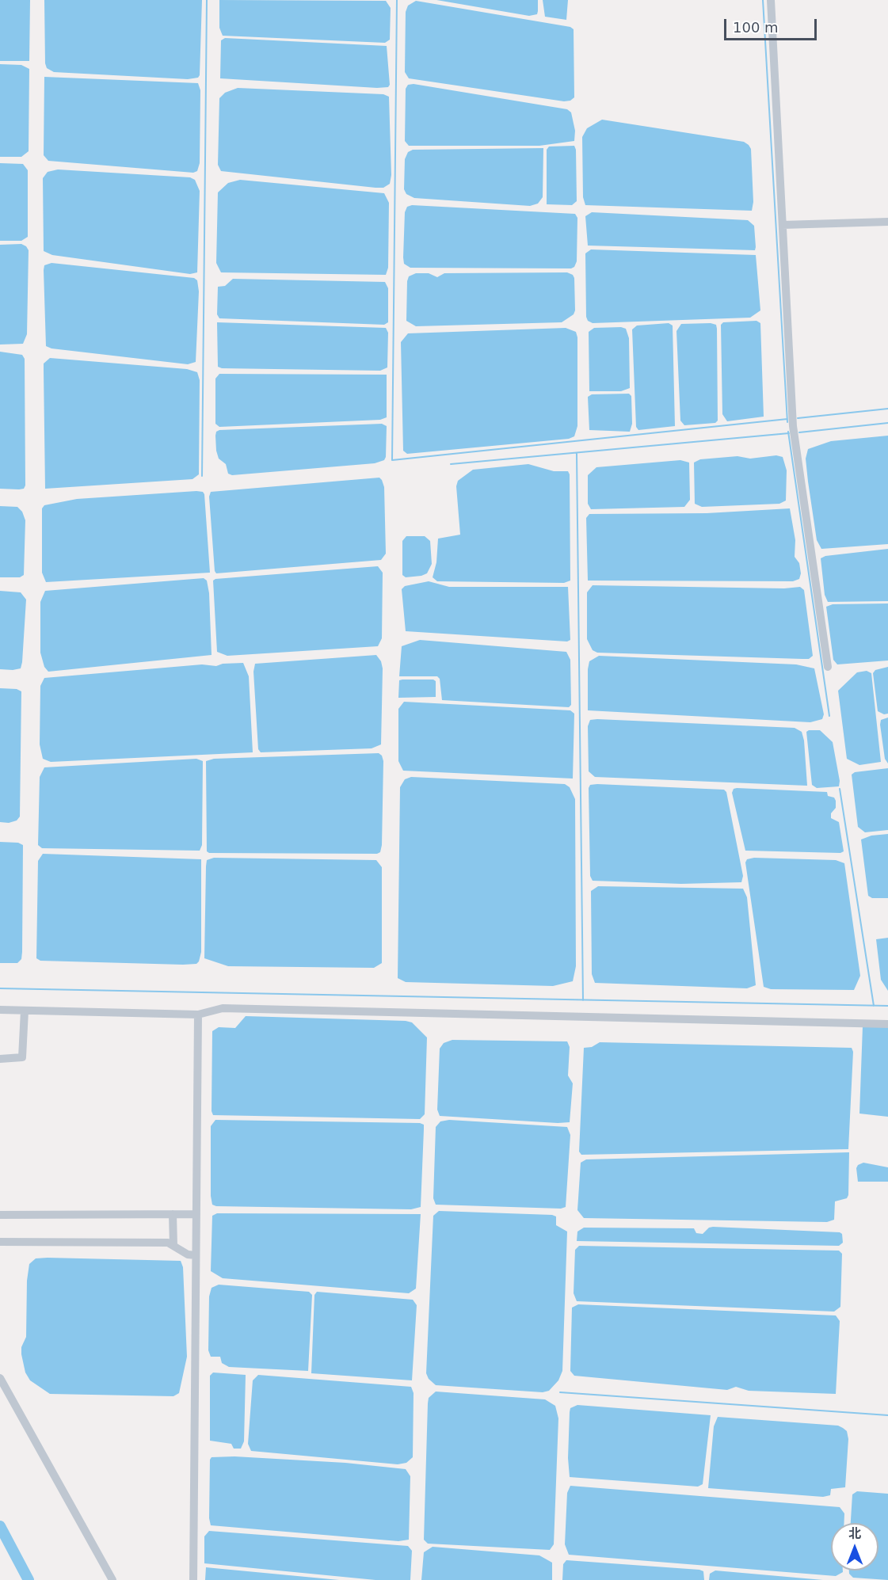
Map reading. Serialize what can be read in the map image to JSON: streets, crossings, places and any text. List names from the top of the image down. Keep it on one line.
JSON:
{"scale_bar":"100 m","north":"top"}
